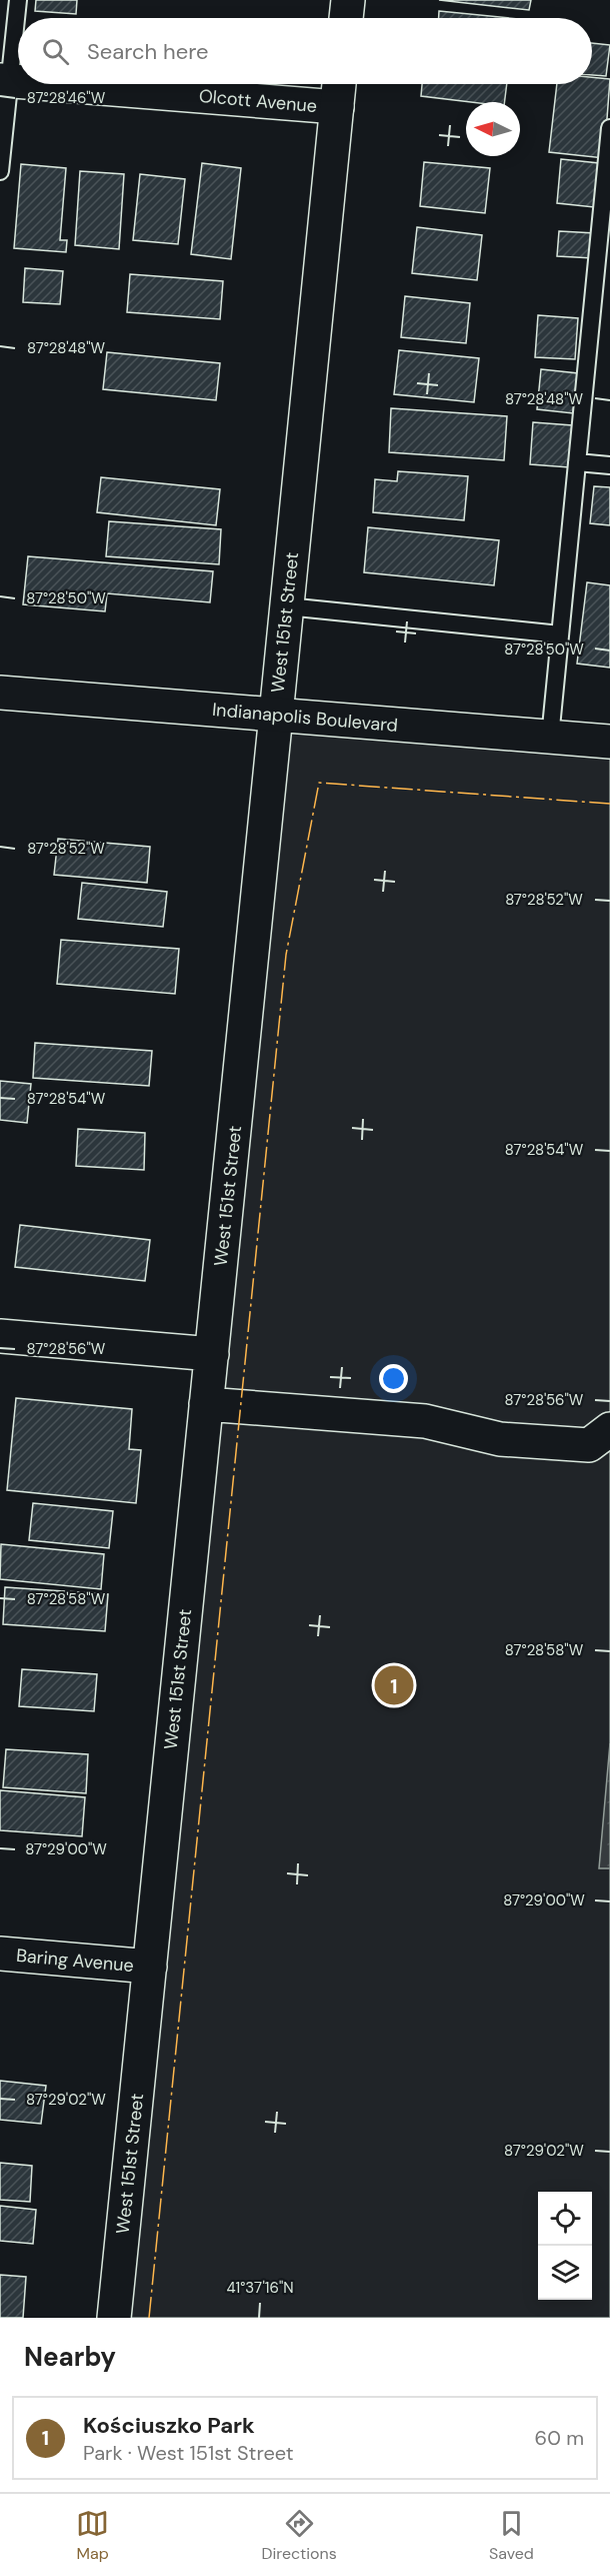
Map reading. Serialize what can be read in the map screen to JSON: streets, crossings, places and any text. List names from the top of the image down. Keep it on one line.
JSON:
{"streets":{"street":["Olcott Avenue","West 151st Street","Indianapolis Boulevard","Baring Avenue"]},"crossings":[["Olcott Avenue","West 151st Street"],["West 151st Street","Indianapolis Boulevard"],["West 151st Street","Baring Avenue"]],"north":"left","page":{"search":"Search here","pins":"1","heading":"Nearby","list":[{"mark":"1","name":"Kościuszko Park","note":"Park · West 151st Street","value":"60 m"}],"nav":["Map","Directions","Saved"]},"coordinates":["87°28'46\"W","87°28'48\"W","87°28'50\"W","87°28'52\"W","87°28'54\"W","87°28'56\"W","87°28'58\"W","87°29'00\"W","87°29'02\"W","41°37'16\"N"]}
